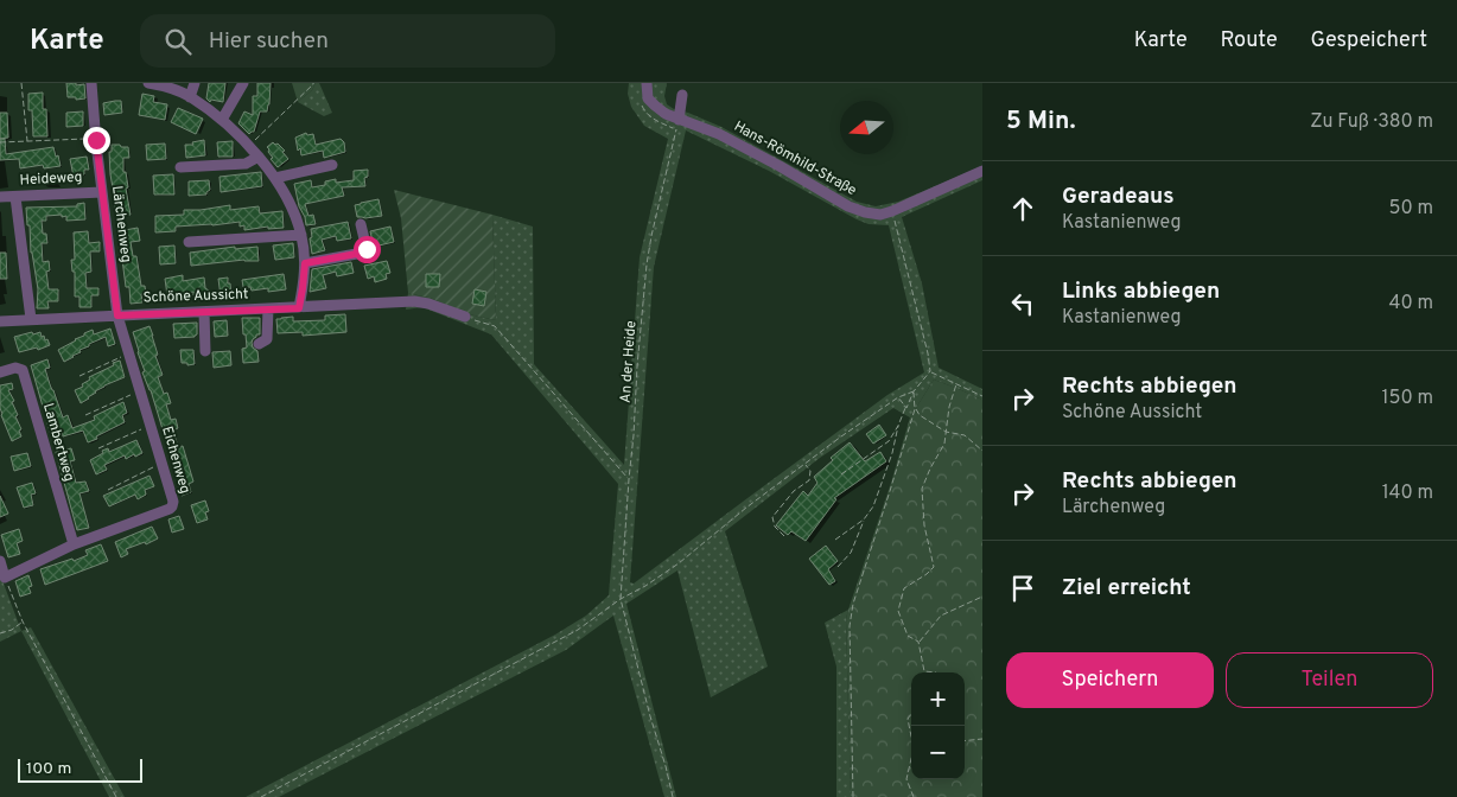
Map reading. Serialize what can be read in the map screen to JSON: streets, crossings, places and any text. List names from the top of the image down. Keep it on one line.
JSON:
{"streets":{"street":["Hans-Römhild-Straße","Heideweg","Lärchenweg","Schöne Aussicht","Lambertweg","Eichenweg"],"path":["An der Heide"]},"crossings":[["Hans-Römhild-Straße","An der Heide"],["Heideweg","Lärchenweg"],["Lärchenweg","Schöne Aussicht"],["Lärchenweg","Eichenweg"],["Schöne Aussicht","Eichenweg"],["Lambertweg","Eichenweg"]],"scale_bar":"100 m","north":"left","page":{"header":"Karte","search":"Hier suchen","nav":["Karte","Route","Gespeichert"],"heading":["5 Min.","Zu Fuß · 380 m"],"list":[["Geradeaus","Kastanienweg","50 m"],["Links abbiegen","Kastanienweg","40 m"],["Rechts abbiegen","Schöne Aussicht","150 m"],["Rechts abbiegen","Lärchenweg","140 m"],"Ziel erreicht"],"buttons":["Speichern","Teilen"],"map_buttons":["+","−"],"scale":"100 m"}}
